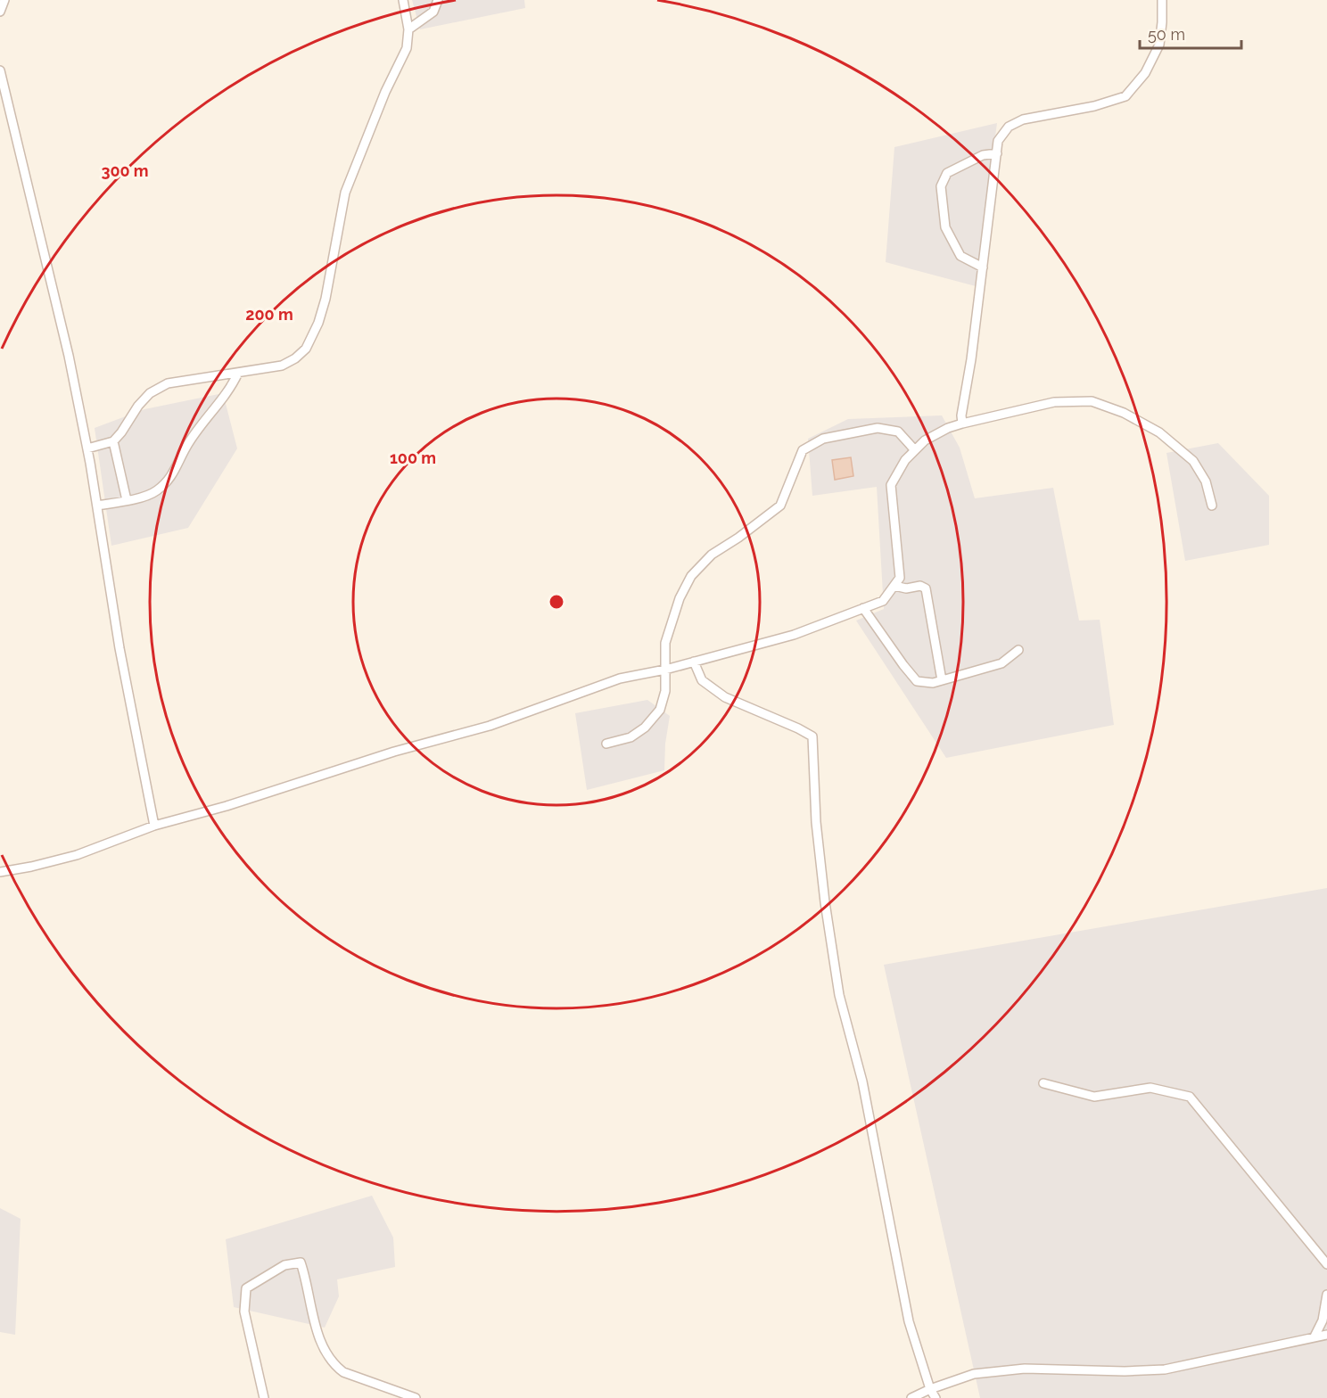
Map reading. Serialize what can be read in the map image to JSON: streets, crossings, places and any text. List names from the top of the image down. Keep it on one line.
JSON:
{"scale_bar":"50 m","rings":["300 m","200 m","100 m"]}
